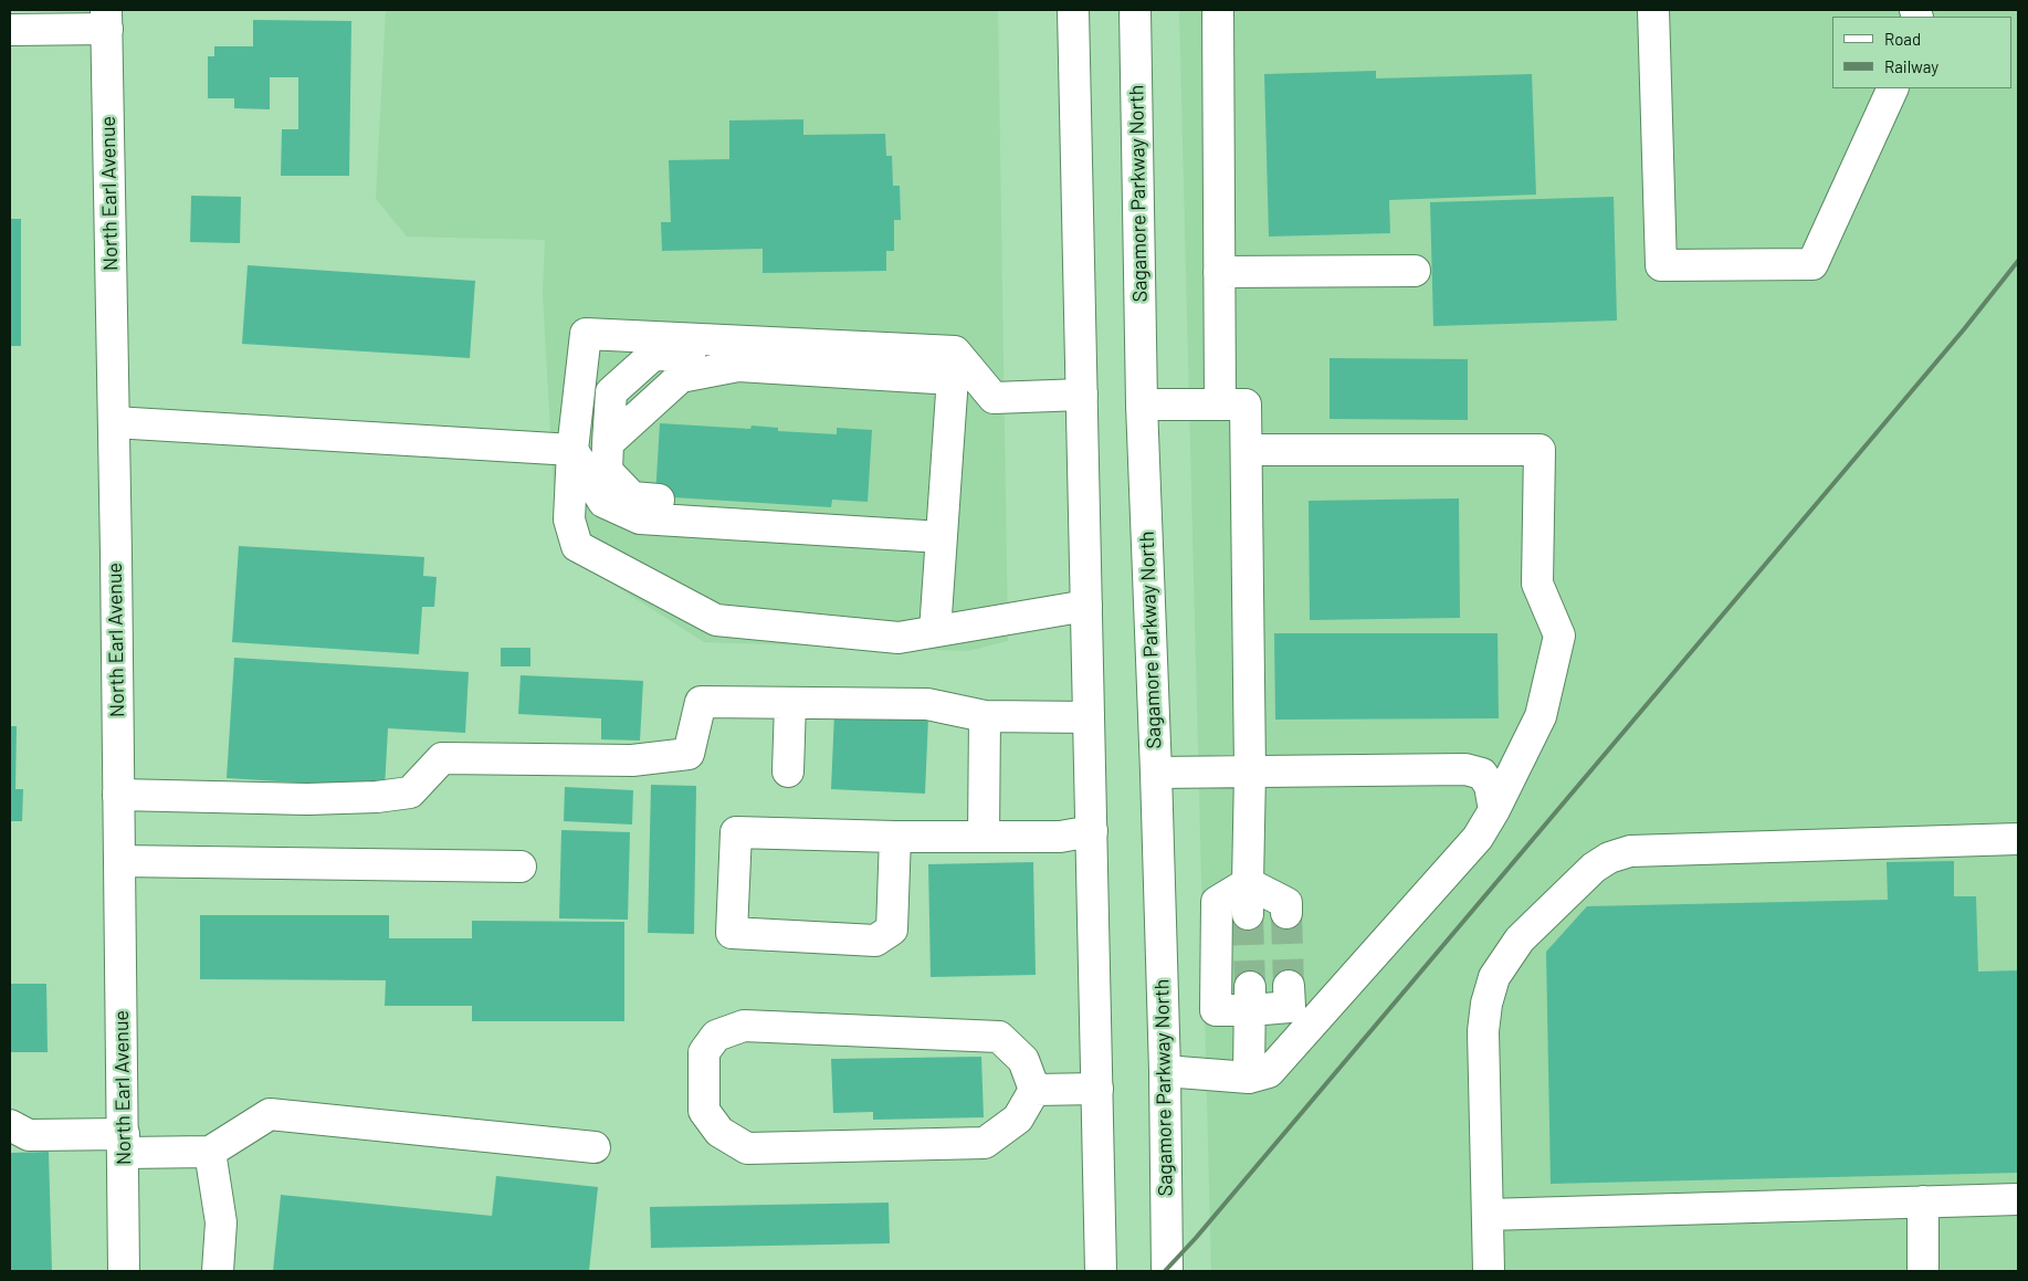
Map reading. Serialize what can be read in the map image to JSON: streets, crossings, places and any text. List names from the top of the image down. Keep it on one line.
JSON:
{"streets":{"main road":["North Earl Avenue","Sagamore Parkway North"]},"legend":["Road","Railway"]}
